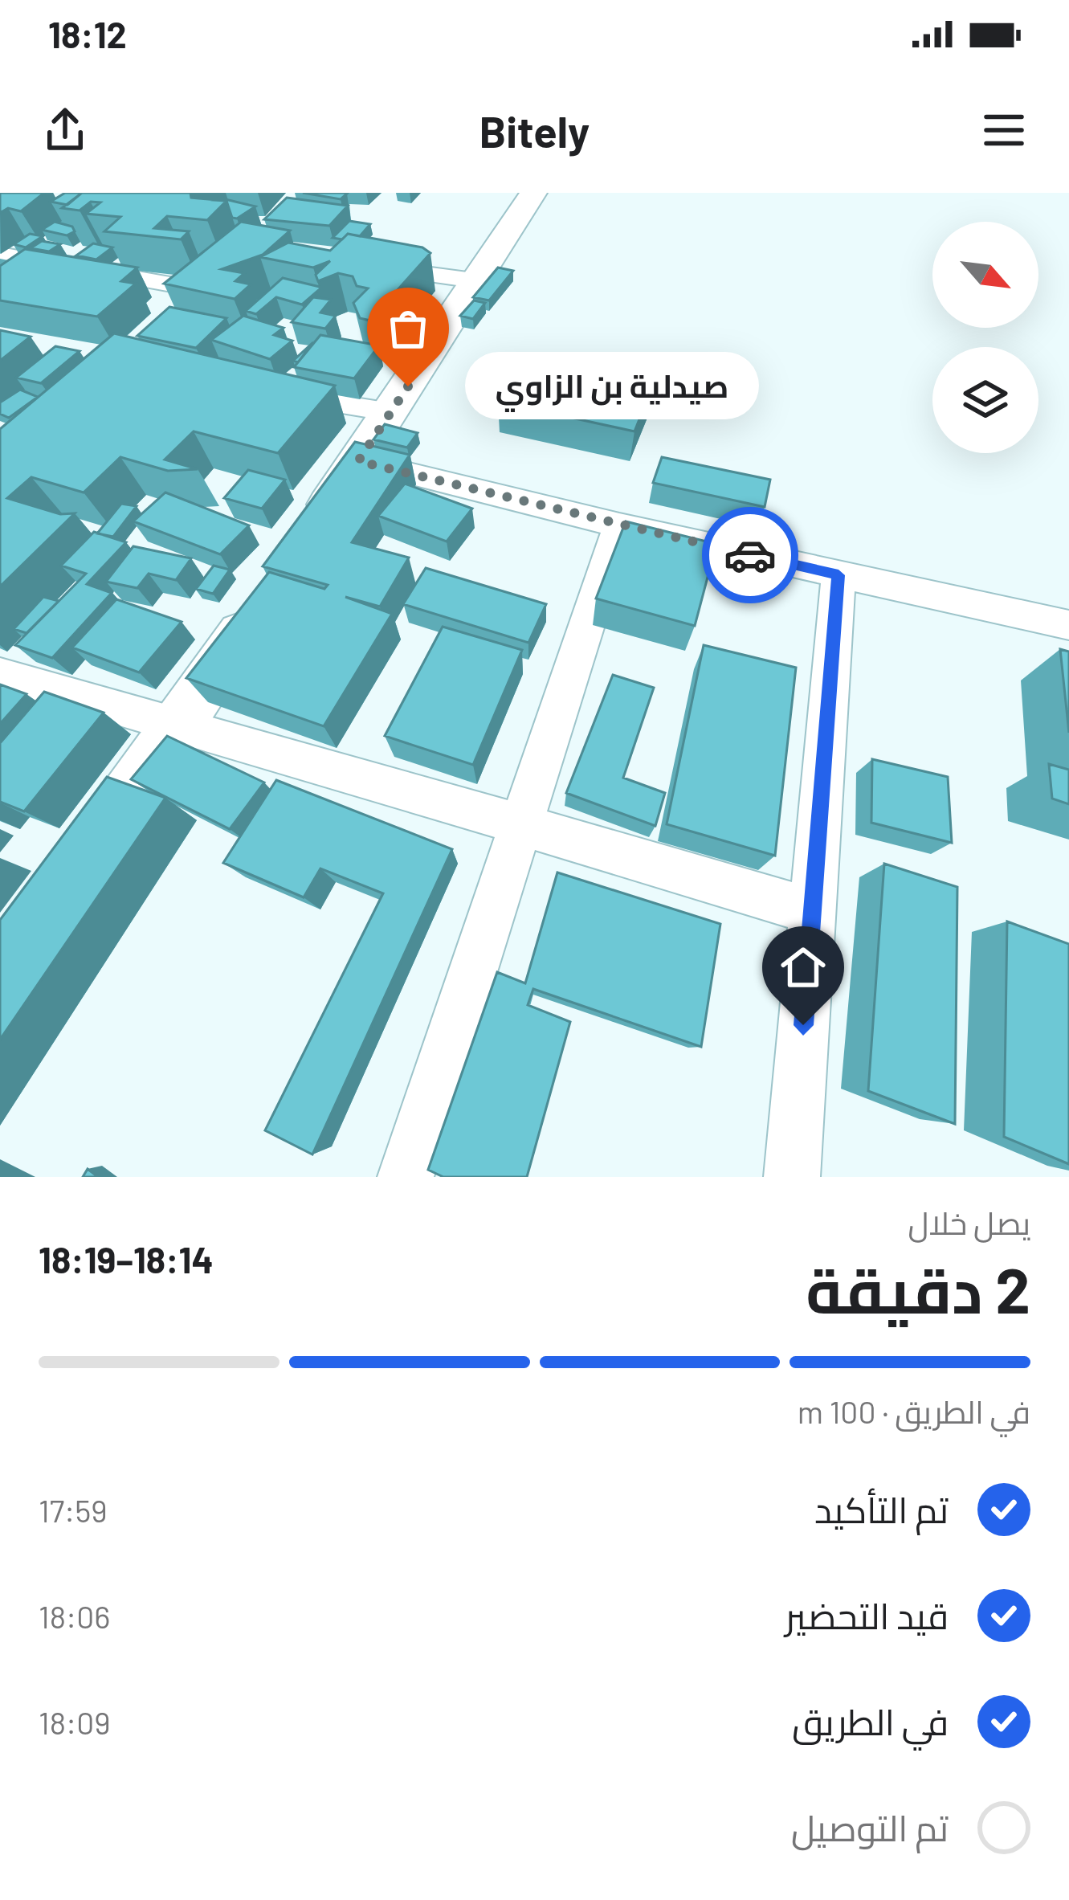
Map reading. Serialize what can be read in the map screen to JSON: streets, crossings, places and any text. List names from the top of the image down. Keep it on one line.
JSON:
{"places":["صيدلية بن الزاوي"],"north":"bottom right","page":{"status":"18:12","header":"Bitely","bubble":"صيدلية بن الزاوي","heading":["2 دقيقة","يصل خلال","18:14–18:19"],"bar":"في الطريق · 100 m","list":[["تم التأكيد","17:59"],["قيد التحضير","18:06"],["في الطريق","18:09"],"تم التوصيل"]}}
